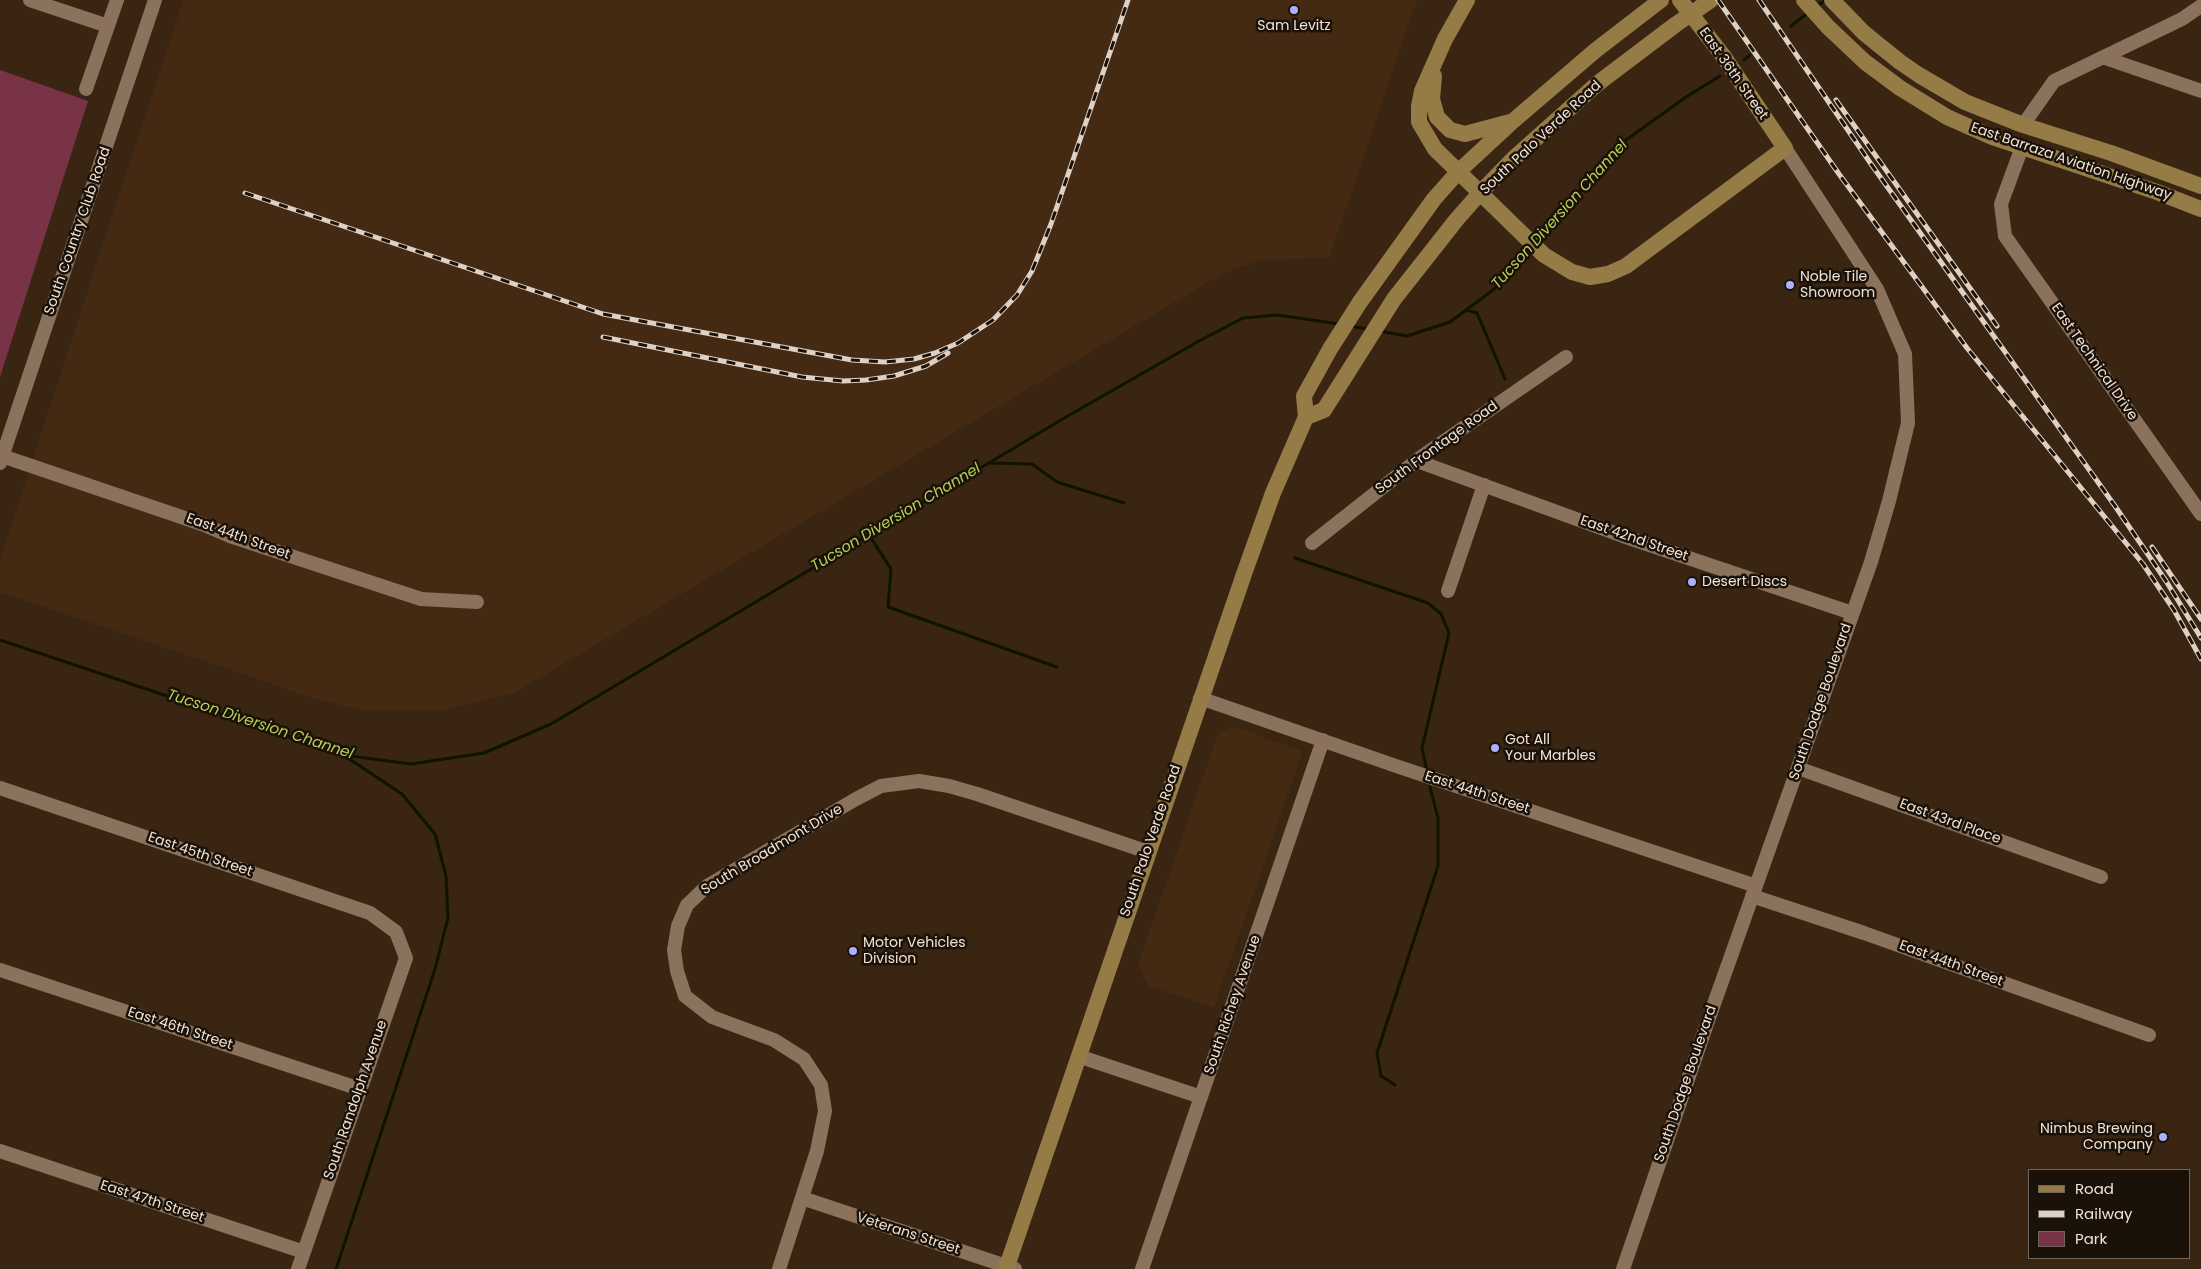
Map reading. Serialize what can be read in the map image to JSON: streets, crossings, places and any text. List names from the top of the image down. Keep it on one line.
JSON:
{"streets":{"main road":["East 36th Street","South Palo Verde Road","East Barraza Aviation Highway"],"street":["South Country Club Road","East Technical Drive","South Frontage Road","East 44th Street","East 42nd Street","South Dodge Boulevard","East 43rd Place","South Broadmont Drive","East 45th Street","South Richey Avenue","East 46th Street","South Randolph Avenue","East 47th Street","Veterans Street"]},"crossings":[["East 36th Street","South Dodge Boulevard"],["South Palo Verde Road","East 44th Street"],["South Palo Verde Road","South Broadmont Drive"],["South Palo Verde Road","Veterans Street"],["East Barraza Aviation Highway","East Technical Drive"],["South Country Club Road","East 44th Street"],["South Frontage Road","East 42nd Street"],["East 44th Street","South Dodge Boulevard"],["East 44th Street","South Richey Avenue"],["East 42nd Street","South Dodge Boulevard"],["South Dodge Boulevard","East 43rd Place"],["South Broadmont Drive","Veterans Street"],["East 45th Street","South Randolph Avenue"],["East 46th Street","South Randolph Avenue"],["South Randolph Avenue","East 47th Street"]],"water":["Tucson Diversion Channel"],"places":["Sam Levitz","Noble Tile Showroom","Desert Discs","Got All Your Marbles","Motor Vehicles Division","Nimbus Brewing Company"],"legend":["Road","Railway","Park"]}
